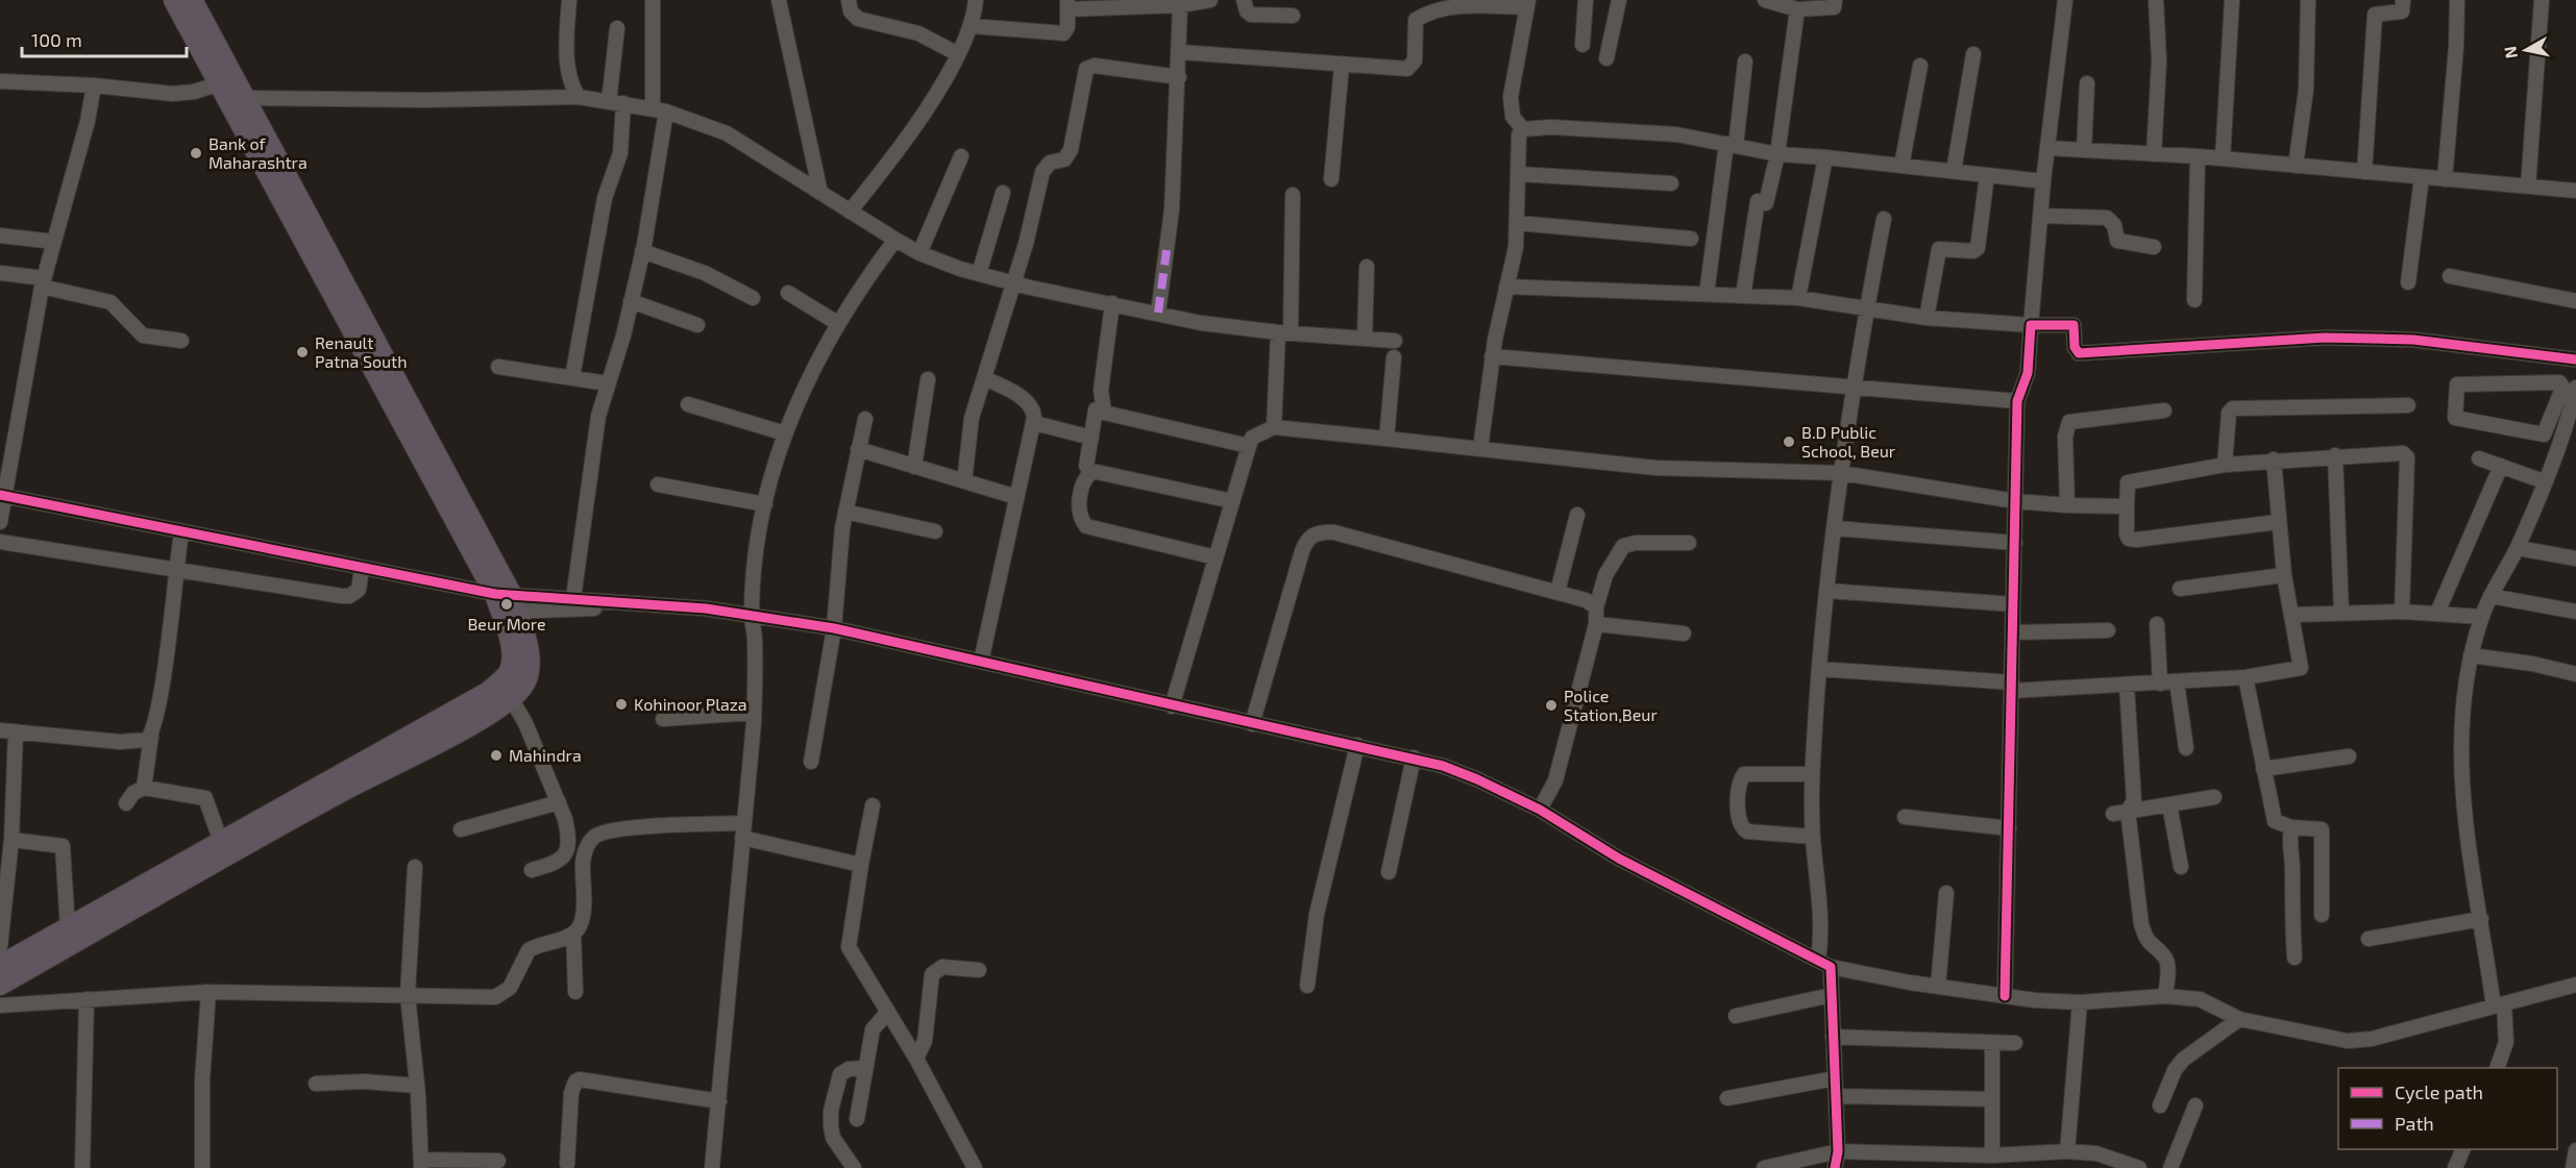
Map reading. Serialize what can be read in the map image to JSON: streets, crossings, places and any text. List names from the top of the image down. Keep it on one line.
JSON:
{"places":["Bank of Maharashtra","Renault Patna South","B.D Public School, Beur","Beur More","Kohinoor Plaza","Police Station,Beur","Mahindra"],"legend":["Cycle path","Path"],"scale_bar":"100 m","north":"left"}
